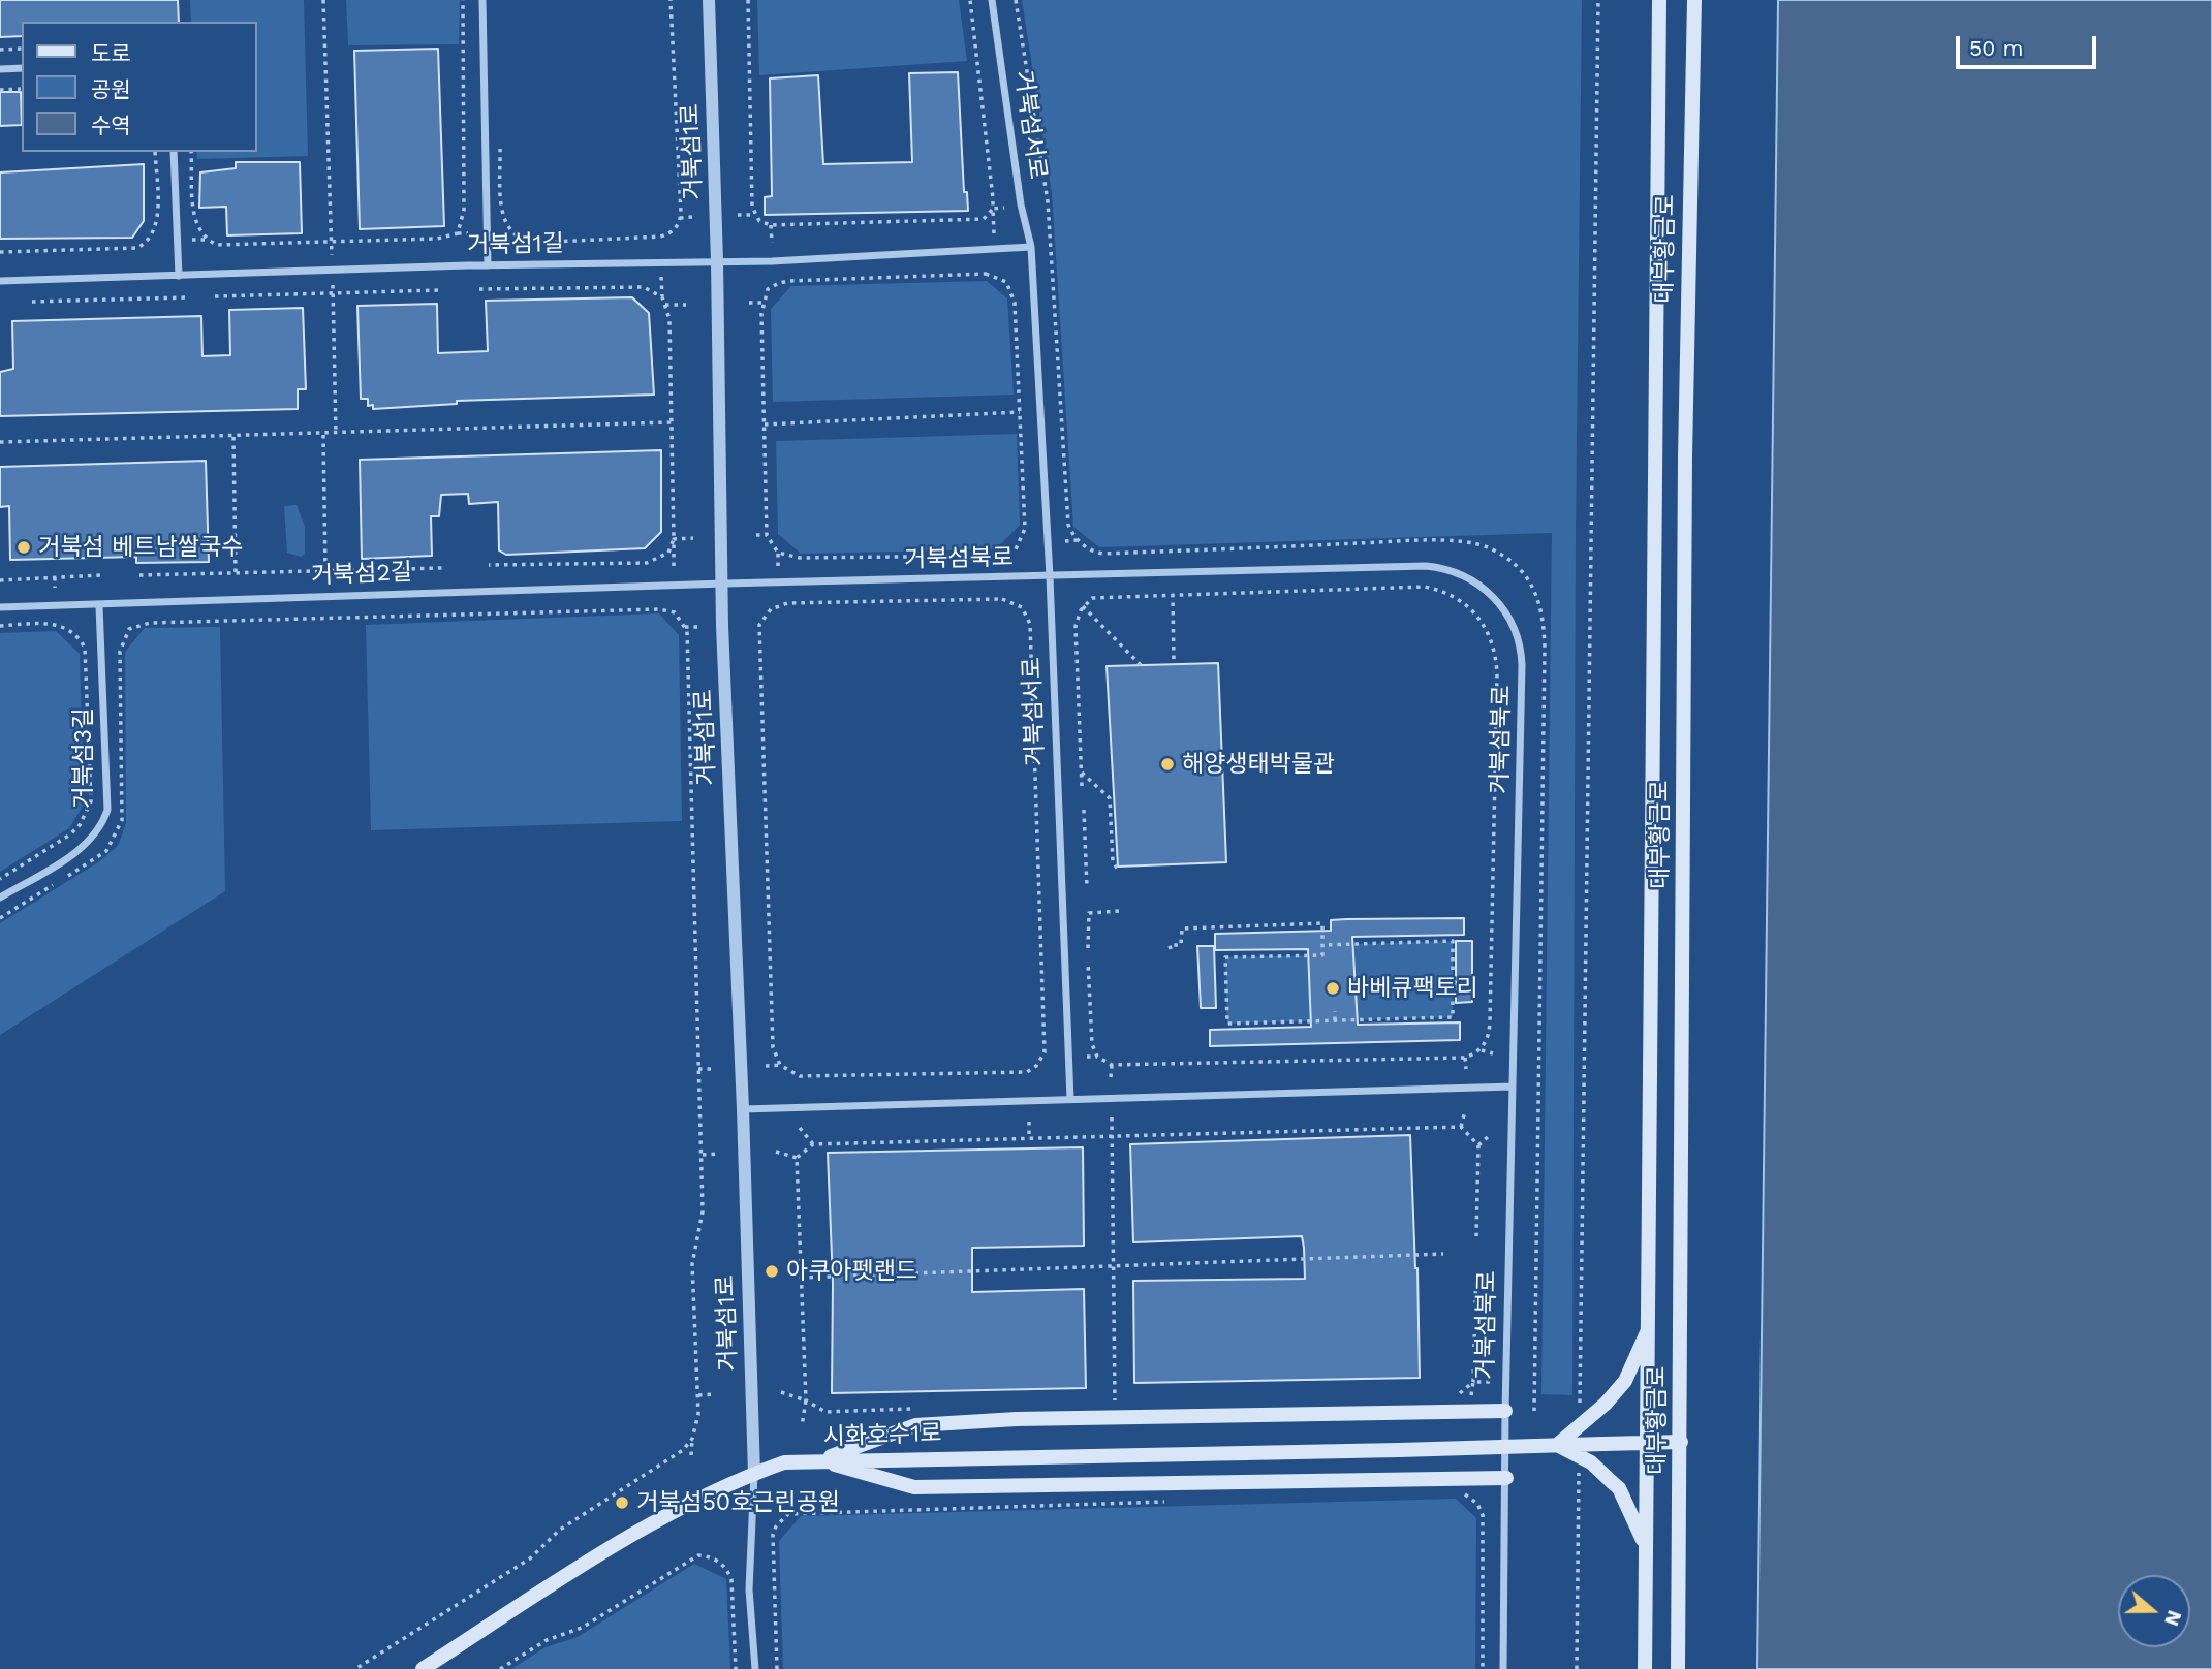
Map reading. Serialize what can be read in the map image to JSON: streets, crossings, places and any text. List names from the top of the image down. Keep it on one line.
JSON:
{"streets":{"main road":["대부황금로","시화호수1로"],"street":["거북섬서로","거북섬1로","거북섬1길","거북섬북로","거북섬2길","거북섬3길"]},"crossings":[["거북섬서로","거북섬1길"],["거북섬서로","거북섬북로"],["거북섬1로","거북섬1길"],["거북섬1로","거북섬북로"],["거북섬1로","거북섬2길"],["거북섬1로","시화호수1로"],["대부황금로","시화호수1로"],["거북섬북로","거북섬2길"],["거북섬2길","거북섬3길"]],"places":["거북섬 베트남쌀국수","해양생태박물관","바베큐팩토리","아쿠아펫랜드","거북섬50호근린공원"],"legend":["도로","공원","수역"],"scale_bar":"50 m","north":"right"}
